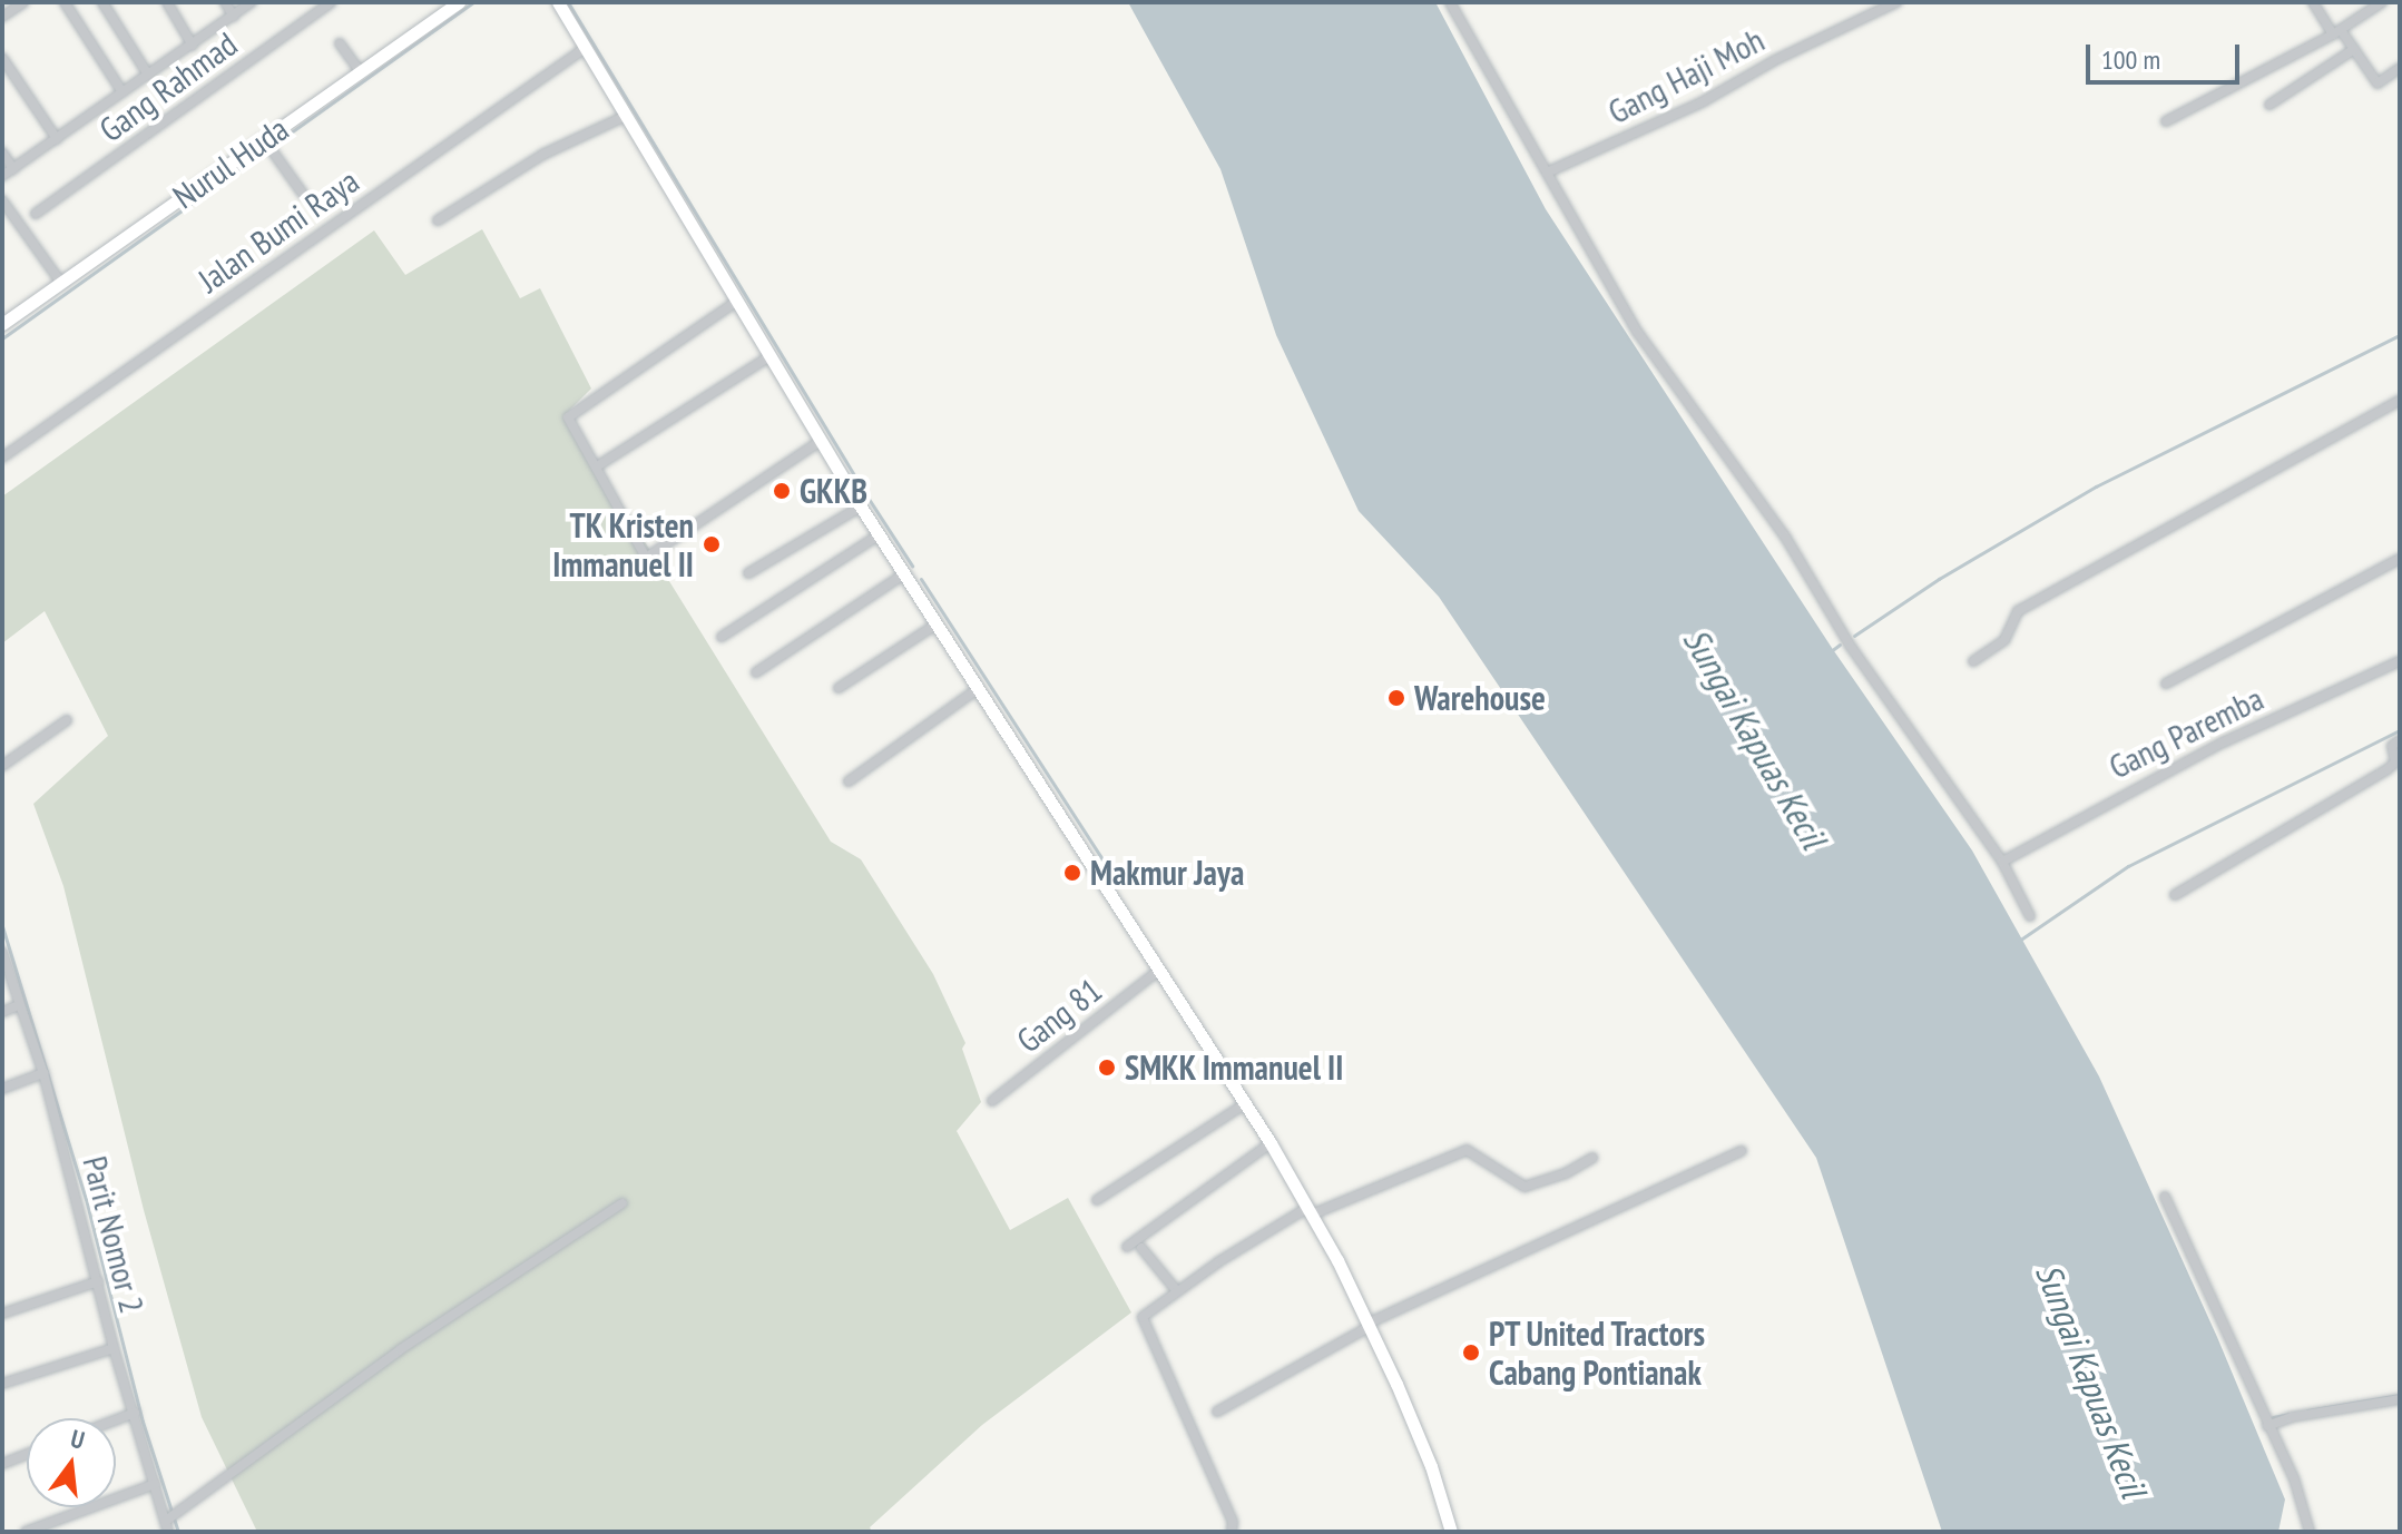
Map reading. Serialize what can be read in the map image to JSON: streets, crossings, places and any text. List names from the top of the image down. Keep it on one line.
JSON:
{"streets":{"main road":["Nurul Huda"],"street":["Gang Haji Moh","Gang Rahmad","Jalan Bumi Raya","Gang Paremba","Gang 81","Parit Nomor 2"]},"water":["Sungai Kapuas Kecil"],"places":["GKKB","TK Kristen Immanuel II","Warehouse","Makmur Jaya","SMKK Immanuel II","PT United Tractors Cabang Pontianak"],"scale_bar":"100 m","north":"top"}
